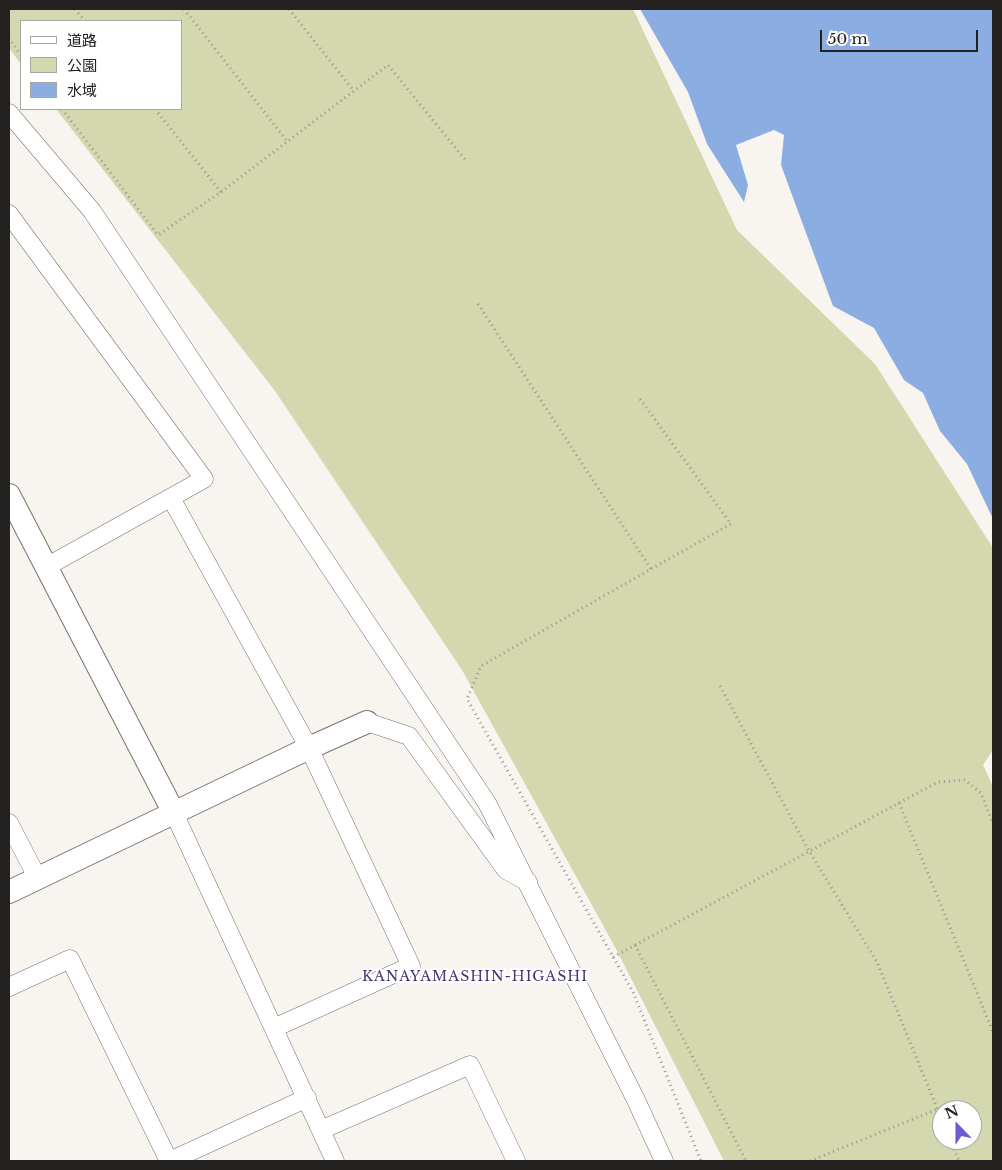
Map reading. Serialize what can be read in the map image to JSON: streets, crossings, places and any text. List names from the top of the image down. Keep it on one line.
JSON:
{"districts":["KANAYAMASHIN-HIGASHI"],"legend":["道路","公園","水域"],"scale_bar":"50 m","north":"top"}
